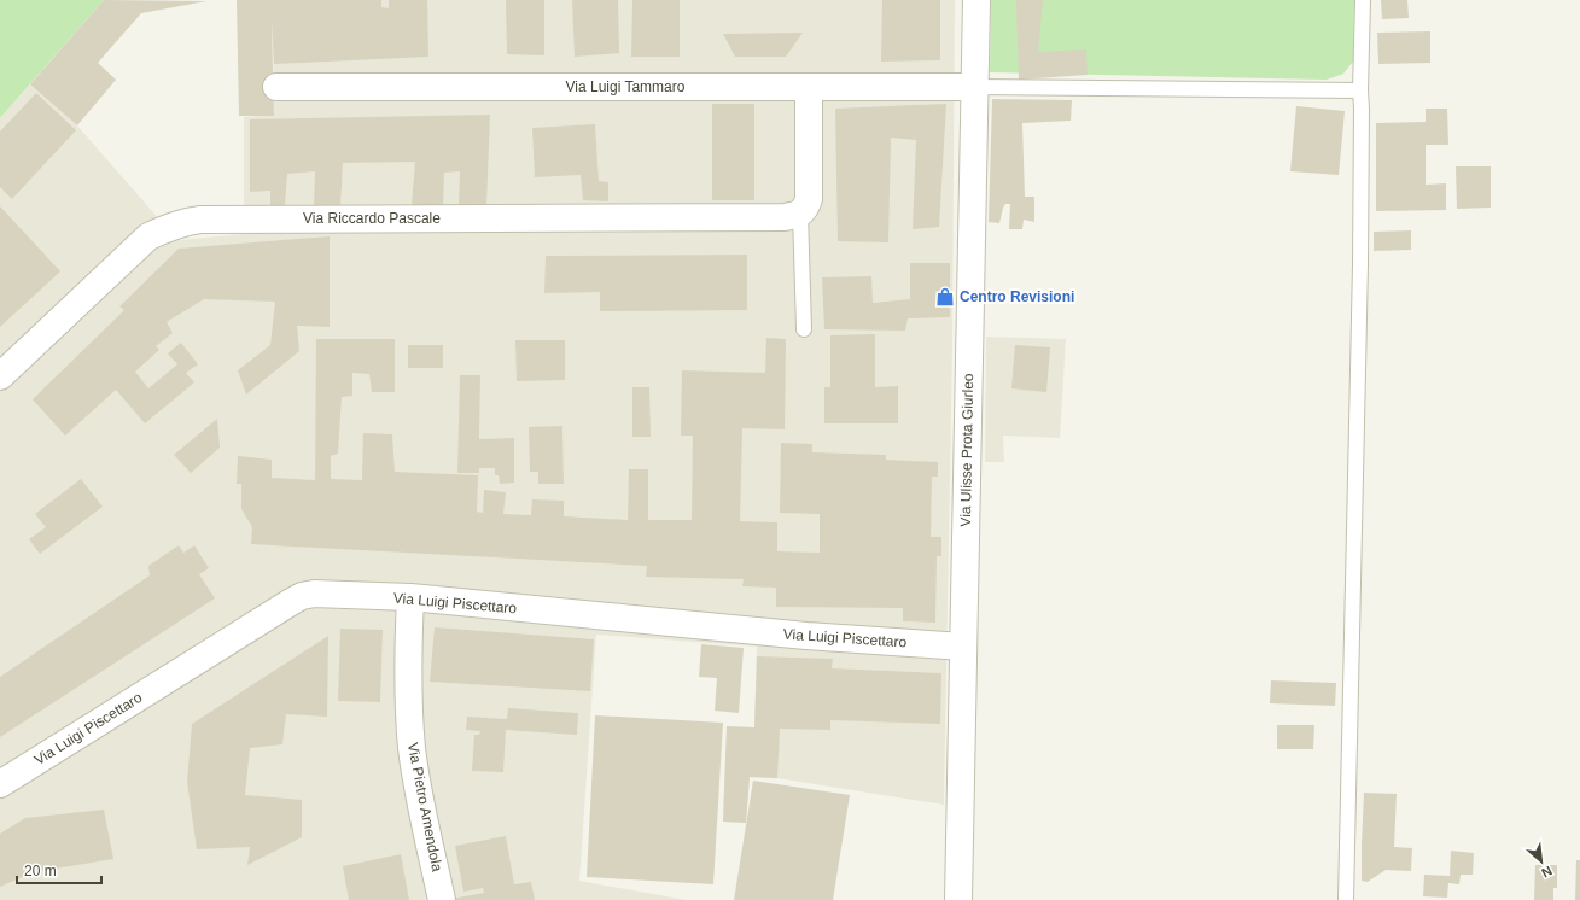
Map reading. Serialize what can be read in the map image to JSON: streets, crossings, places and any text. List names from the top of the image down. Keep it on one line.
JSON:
{"streets":{"street":["Via Luigi Tammaro","Via Riccardo Pascale","Via Ulisse Prota Giurleo","Via Luigi Piscettaro","Via Pietro Amendola"]},"crossings":[["Via Luigi Tammaro","Via Ulisse Prota Giurleo"],["Via Ulisse Prota Giurleo","Via Luigi Piscettaro"],["Via Luigi Piscettaro","Via Pietro Amendola"]],"places":{"shop":["Centro Revisioni"]},"scale_bar":"20 m","north":"bottom right"}
